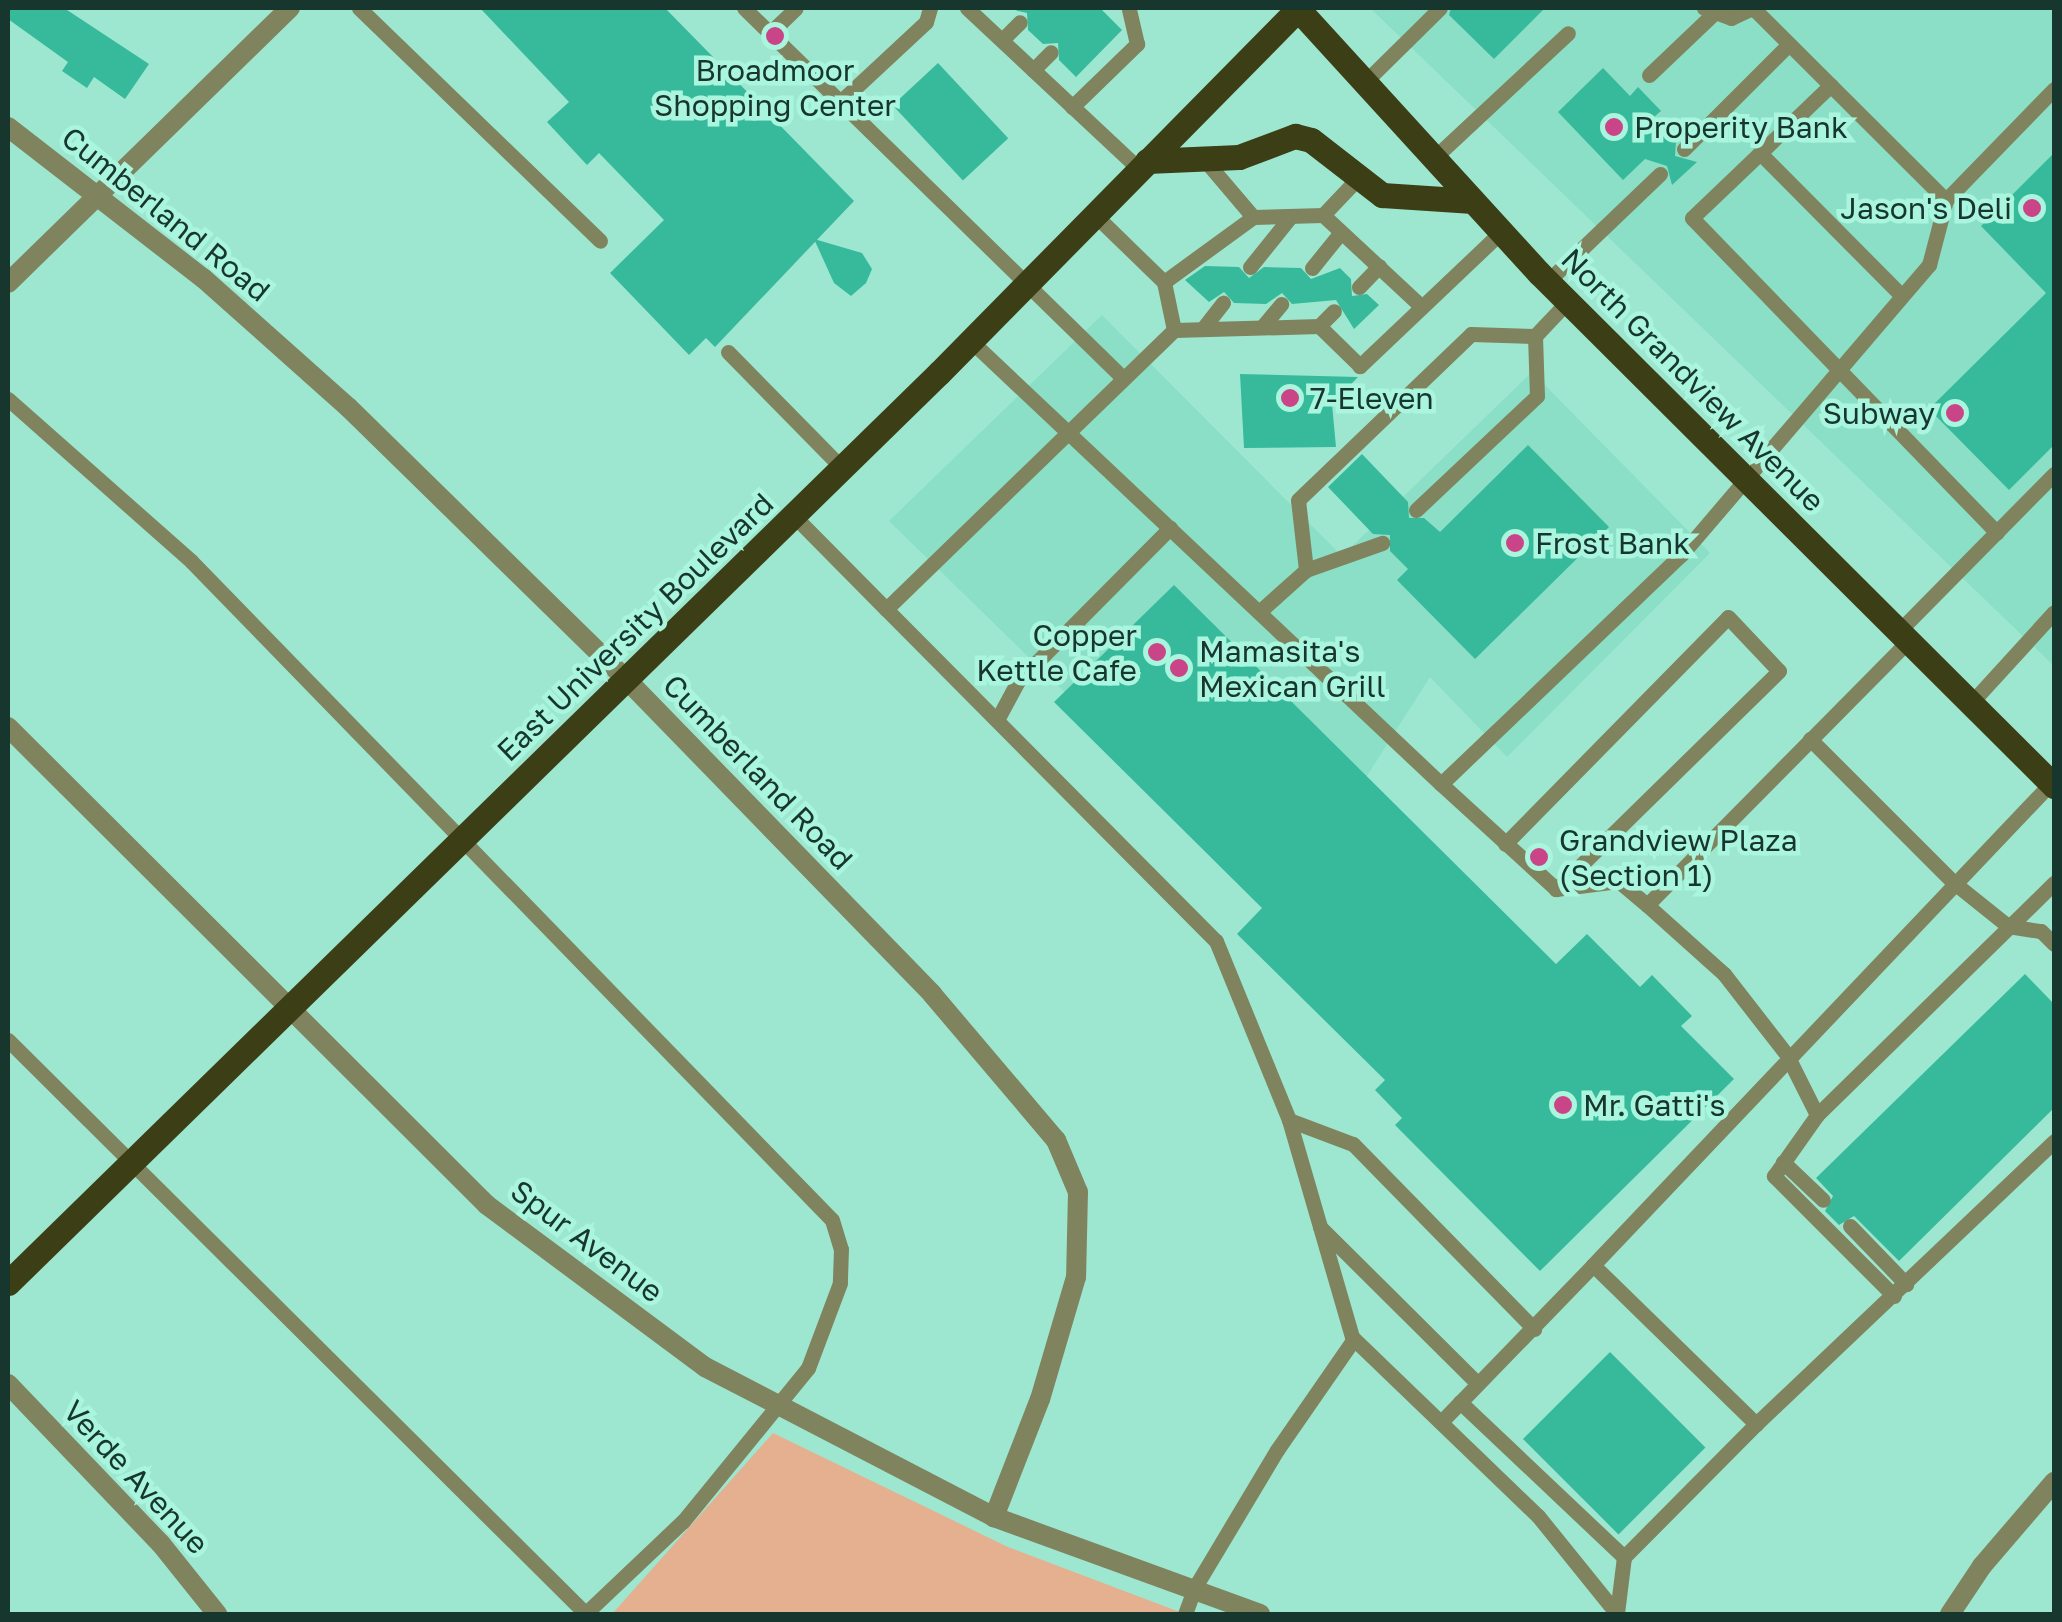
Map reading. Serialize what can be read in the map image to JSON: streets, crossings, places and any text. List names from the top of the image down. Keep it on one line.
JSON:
{"streets":{"main road":["North Grandview Avenue","East University Boulevard"],"street":["Cumberland Road","Spur Avenue","Verde Avenue"]},"crossings":[["Cumberland Road","East University Boulevard"],["Cumberland Road","Spur Avenue"],["North Grandview Avenue","East University Boulevard"],["East University Boulevard","Spur Avenue"]],"places":["Broadmoor Shopping Center","Properity Bank","Jason's Deli","7-Eleven","Subway","Frost Bank","Copper Kettle Cafe","Mamasita's Mexican Grill","Grandview Plaza (Section 1)","Mr. Gatti's"]}
